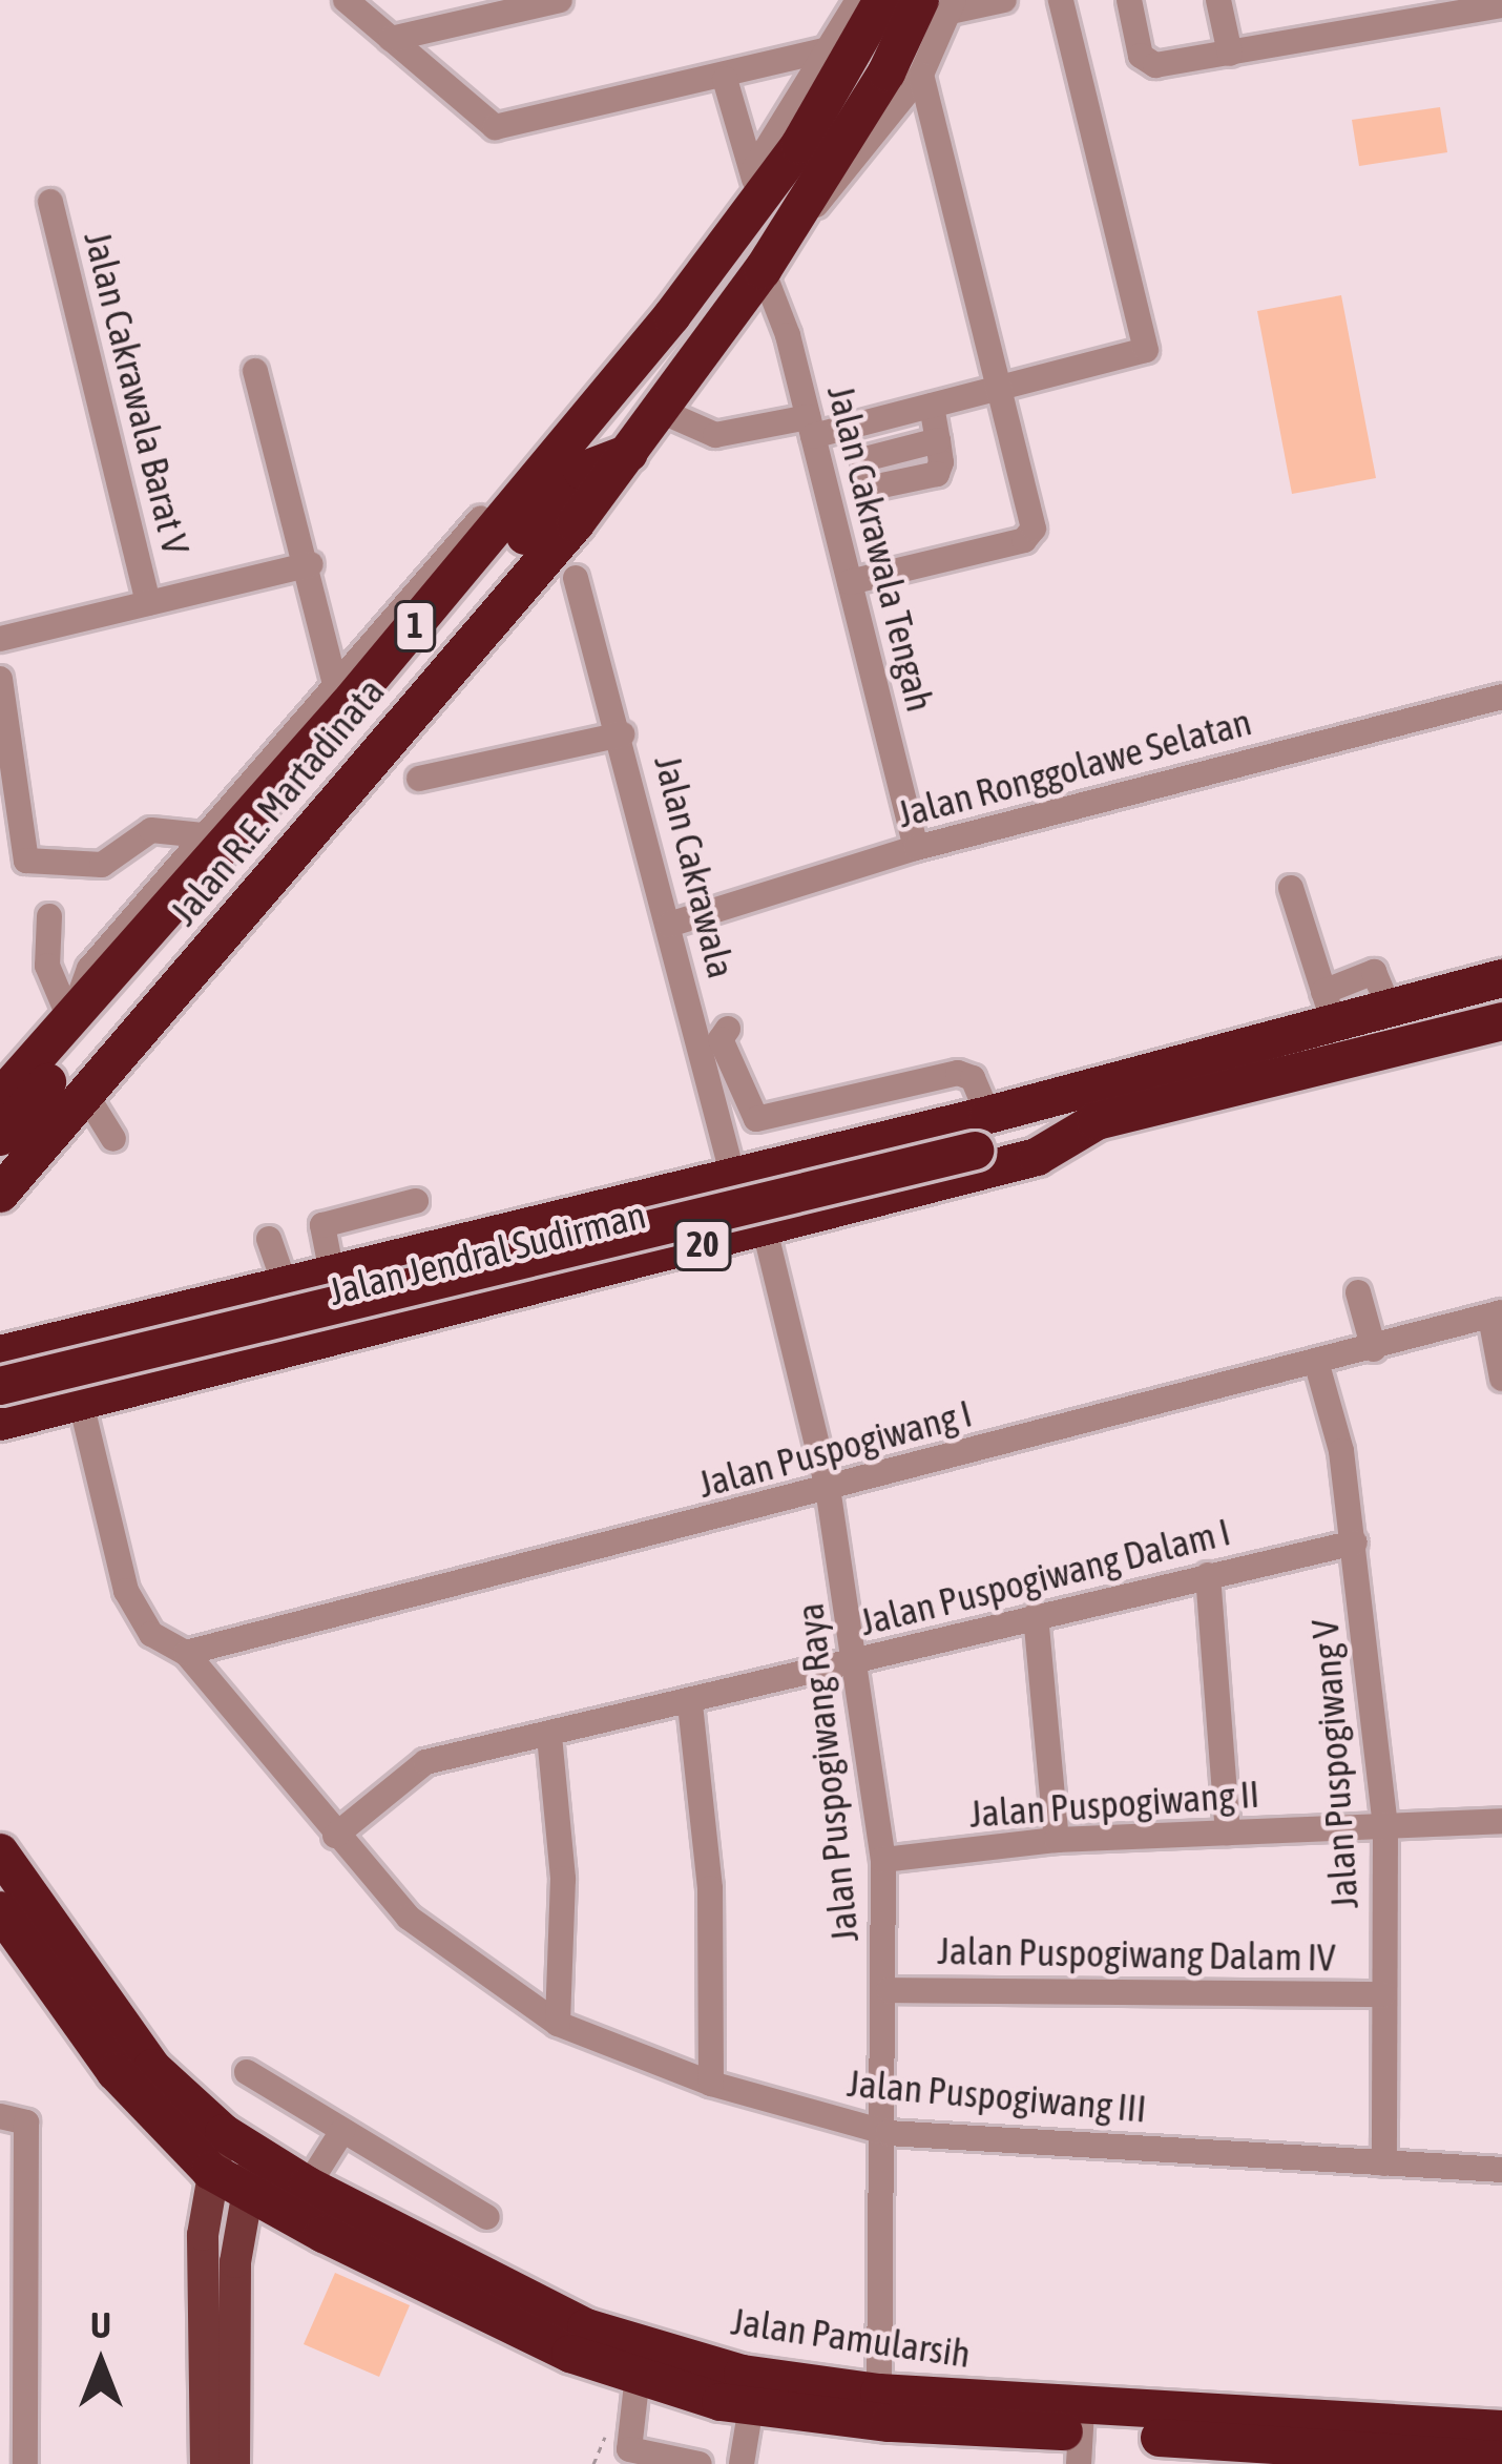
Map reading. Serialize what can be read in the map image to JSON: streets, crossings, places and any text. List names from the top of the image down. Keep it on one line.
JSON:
{"streets":{"highway":["1","Jalan R.E. Martadinata","20","Jalan Jendral Sudirman","Jalan Pamularsih"],"street":["Jalan Cakrawala Barat V","Jalan Cakrawala Tengah","Jalan Ronggolawe Selatan","Jalan Cakrawala","Jalan Puspogiwang I","Jalan Puspogiwang Dalam I","Jalan Puspogiwang V","Jalan Puspogiwang Raya","Jalan Puspogiwang II","Jalan Puspogiwang Dalam IV","Jalan Puspogiwang III"]},"crossings":[["Jalan Cakrawala Tengah","Jalan Ronggolawe Selatan"],["Jalan Cakrawala Tengah","Jalan R.E. Martadinata"],["1","Jalan R.E. Martadinata"],["Jalan Ronggolawe Selatan","Jalan Cakrawala"],["Jalan Cakrawala","Jalan Jendral Sudirman"],["20","Jalan Jendral Sudirman"],["Jalan Jendral Sudirman","Jalan Puspogiwang Raya"],["Jalan Jendral Sudirman","Jalan Puspogiwang III"],["Jalan Puspogiwang I","Jalan Puspogiwang V"],["Jalan Puspogiwang I","Jalan Puspogiwang Raya"],["Jalan Puspogiwang I","Jalan Puspogiwang III"],["Jalan Puspogiwang Dalam I","Jalan Puspogiwang V"],["Jalan Puspogiwang Dalam I","Jalan Puspogiwang Raya"],["Jalan Puspogiwang Dalam I","Jalan Puspogiwang III"],["Jalan Puspogiwang V","Jalan Puspogiwang II"],["Jalan Puspogiwang V","Jalan Puspogiwang Dalam IV"],["Jalan Puspogiwang V","Jalan Puspogiwang III"],["Jalan Puspogiwang Raya","Jalan Puspogiwang II"],["Jalan Puspogiwang Raya","Jalan Puspogiwang Dalam IV"],["Jalan Puspogiwang Raya","Jalan Puspogiwang III"],["Jalan Puspogiwang Raya","Jalan Pamularsih"]],"north":"top"}
